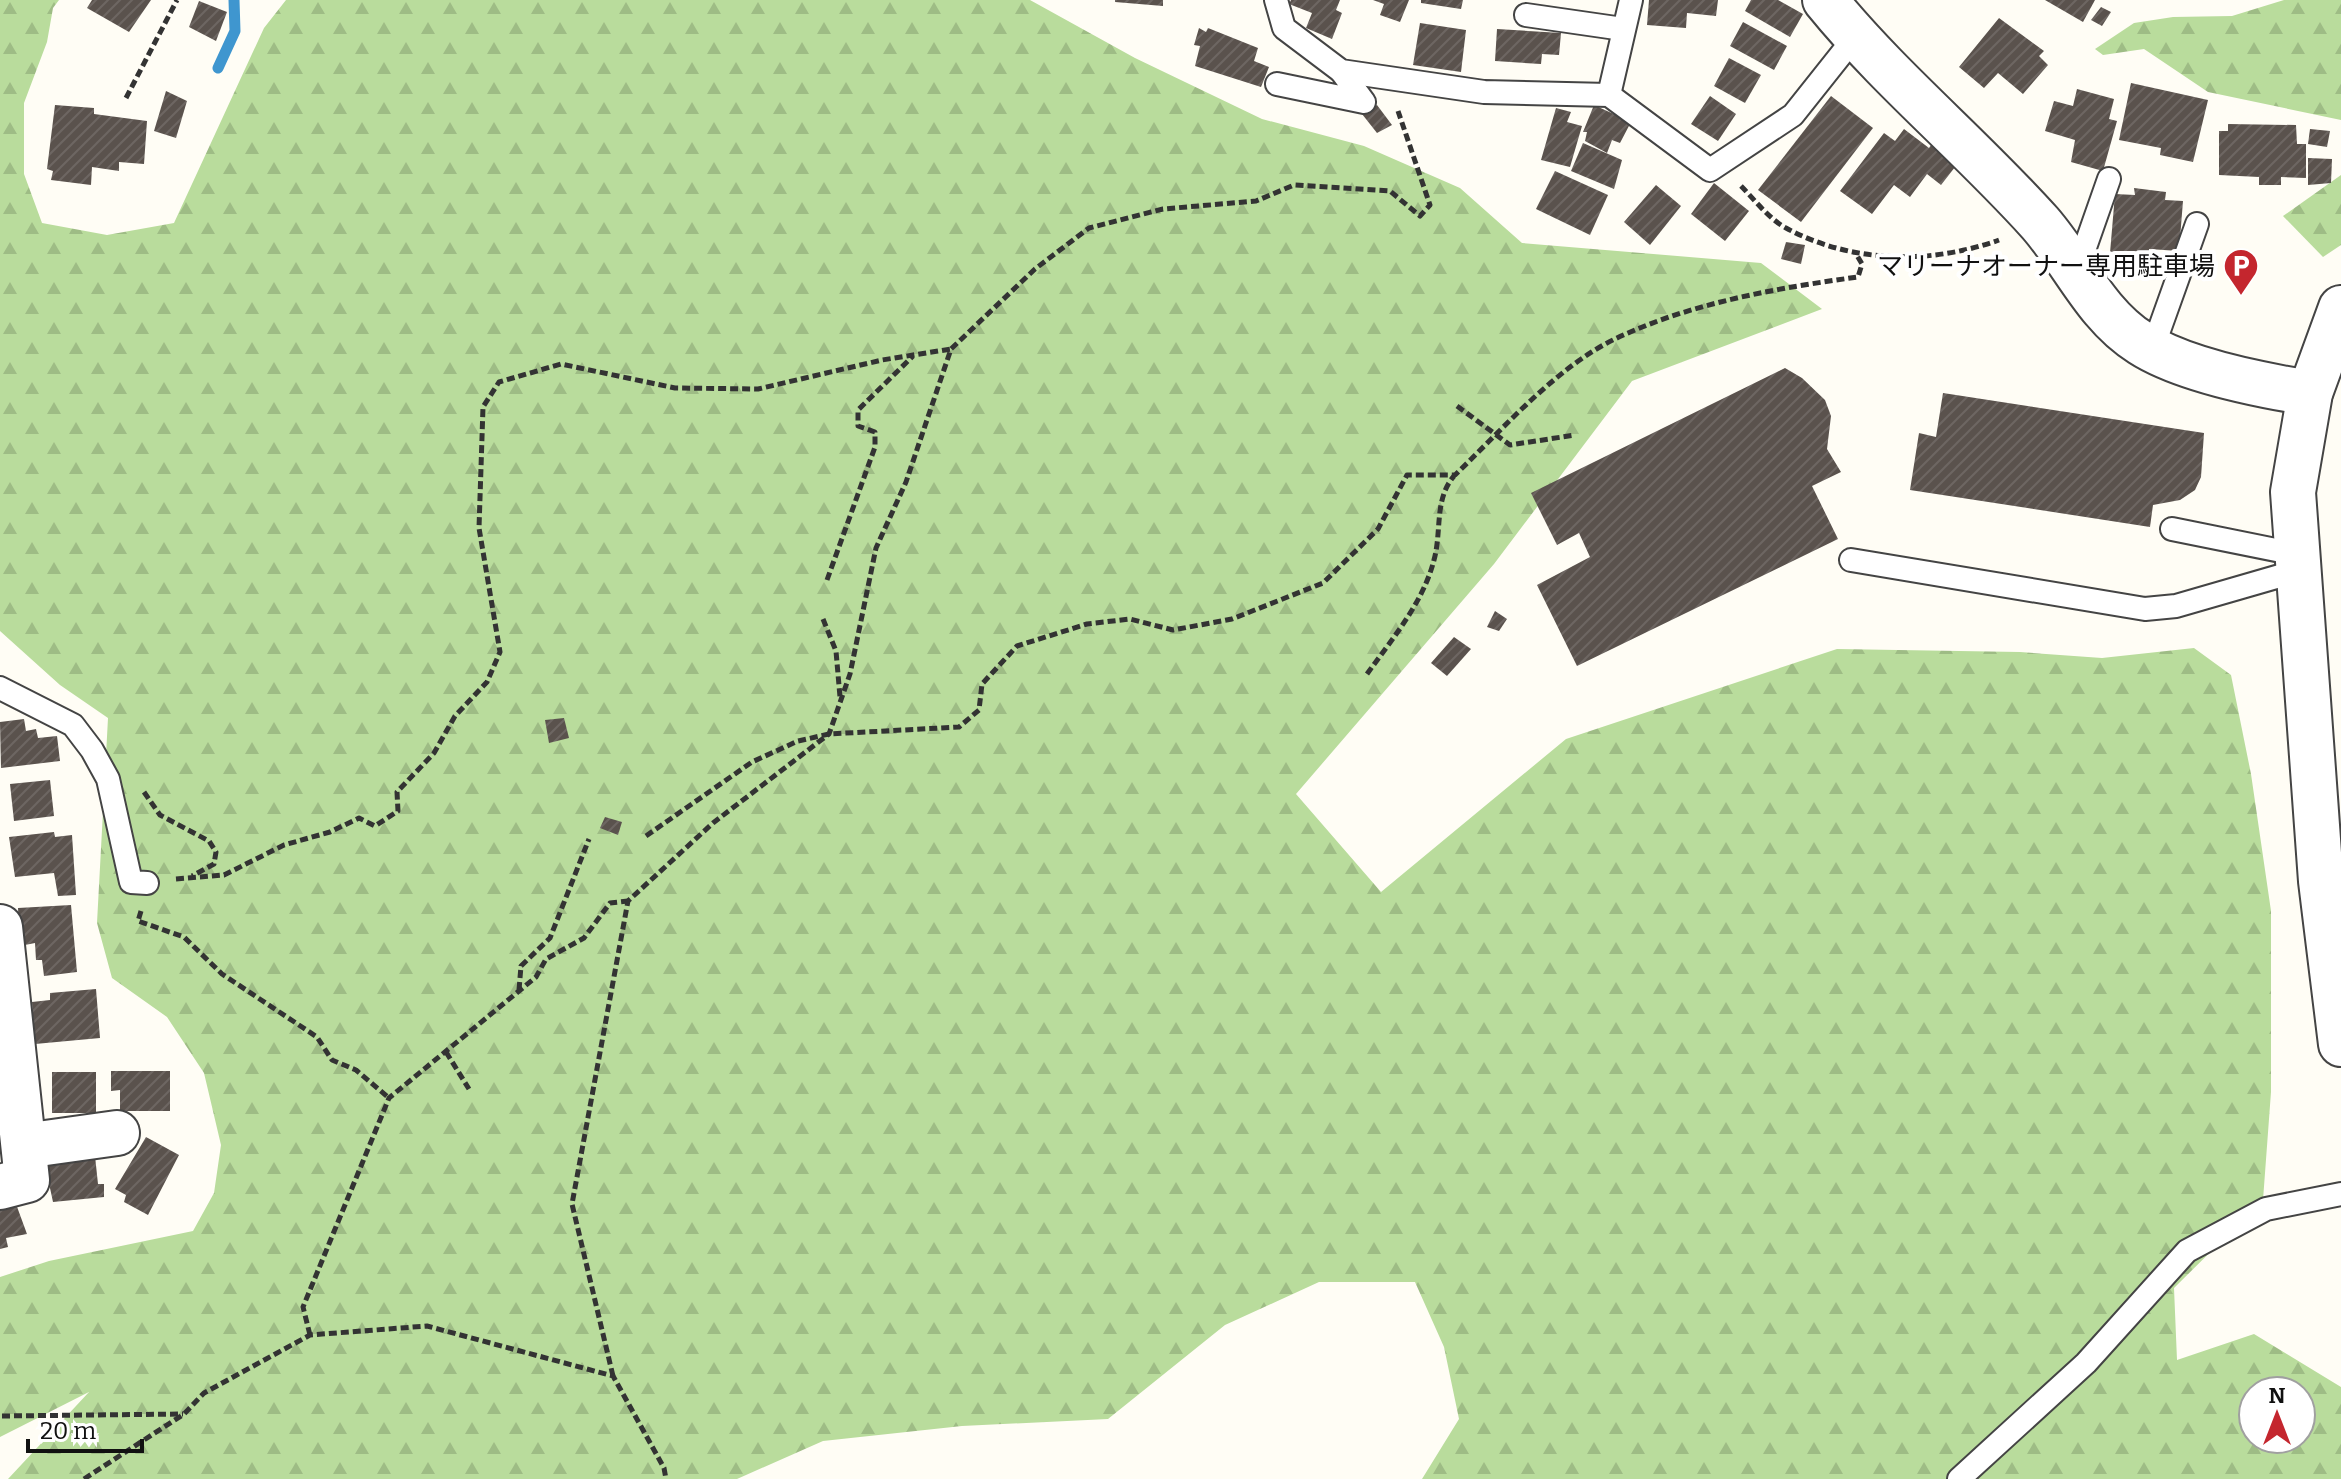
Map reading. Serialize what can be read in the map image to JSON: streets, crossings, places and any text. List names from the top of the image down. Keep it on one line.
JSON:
{"places":{"parking":["マリーナオーナー専用駐車場"]},"scale_bar":"20 m","north":"top"}
